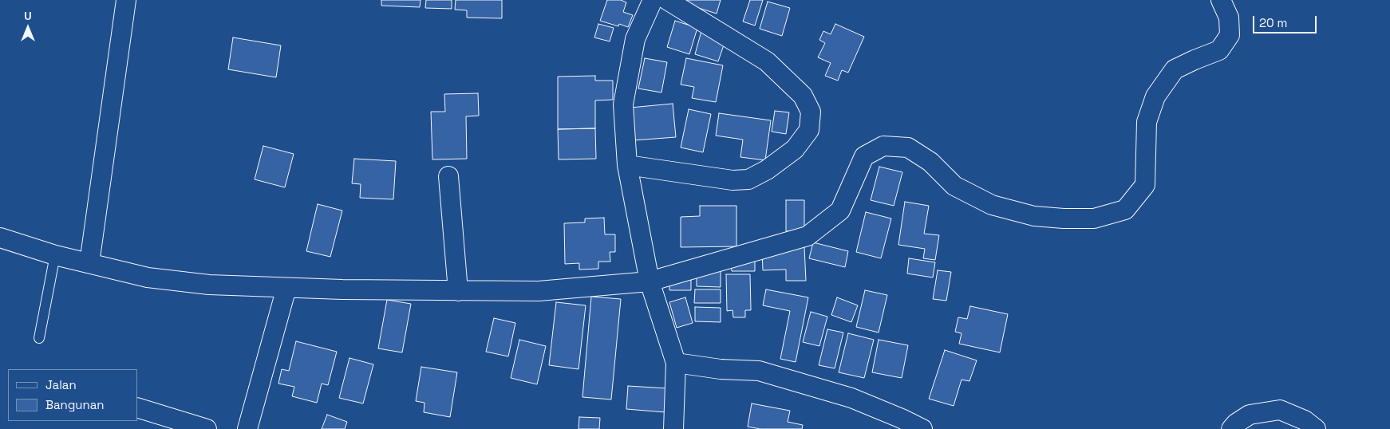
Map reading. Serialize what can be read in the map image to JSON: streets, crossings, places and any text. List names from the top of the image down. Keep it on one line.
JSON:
{"legend":["Jalan","Bangunan"],"scale_bar":"20 m","north":"top"}
